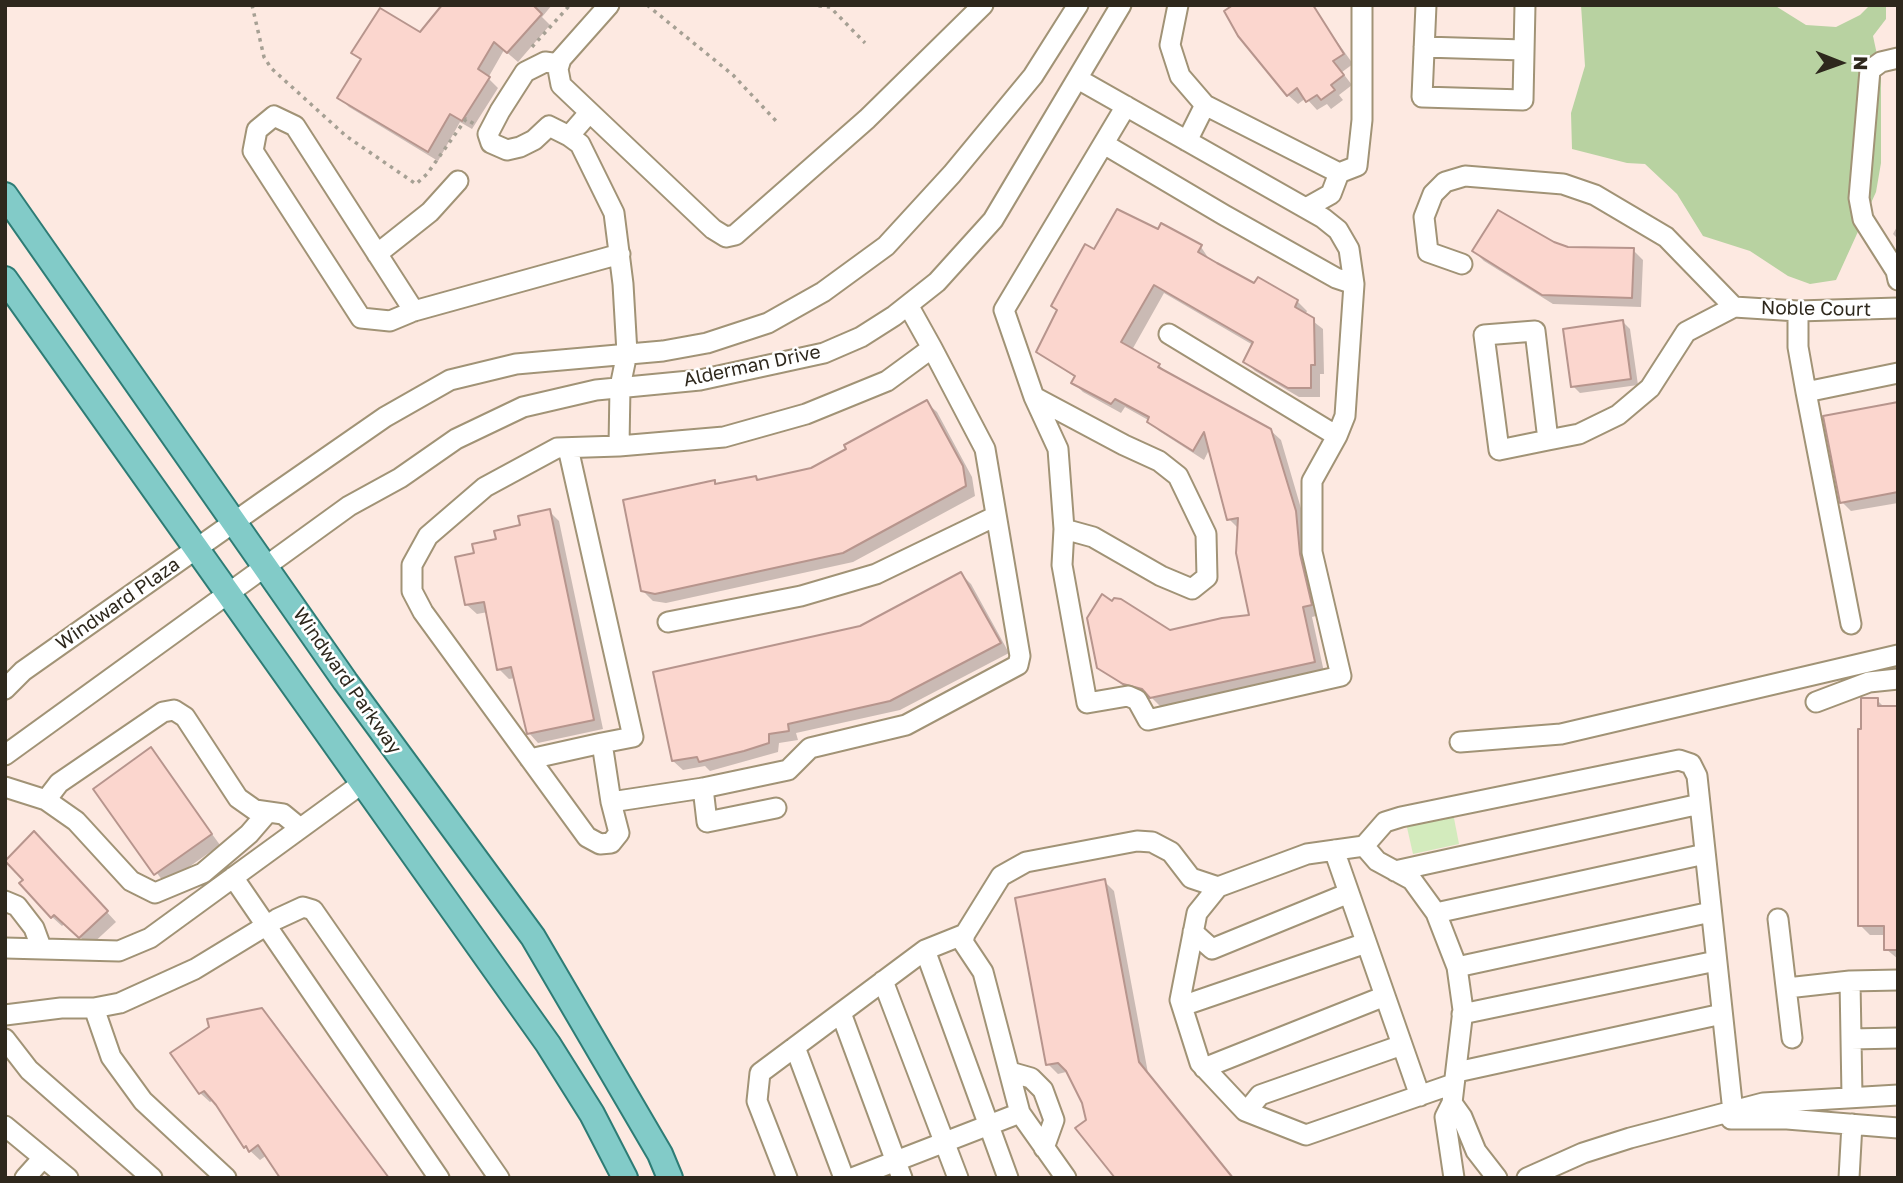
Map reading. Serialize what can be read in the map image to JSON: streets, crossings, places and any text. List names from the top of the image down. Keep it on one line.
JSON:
{"streets":{"main road":["Windward Parkway"],"street":["Noble Court","Alderman Drive","Windward Plaza"]},"crossings":[["Alderman Drive","Windward Plaza"],["Alderman Drive","Windward Parkway"],["Windward Plaza","Windward Parkway"]],"north":"right"}
